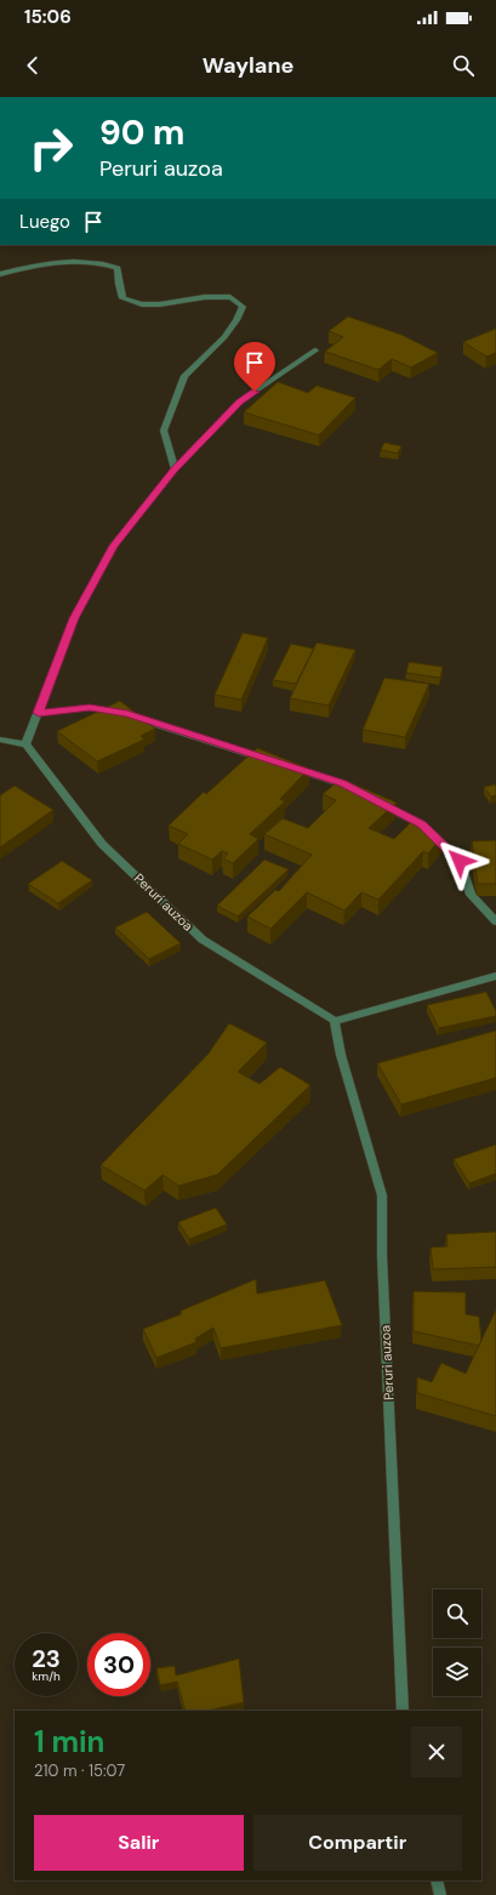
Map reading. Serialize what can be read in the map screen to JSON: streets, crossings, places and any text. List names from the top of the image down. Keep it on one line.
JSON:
{"streets":{"street":["Peruri auzoa"]},"page":{"status":"15:06","header":"Waylane","turn":["90 m","Peruri auzoa"],"then":"Luego","speed":"23 km/h","limit":"30","heading":["1 min","210 m · 15:07"],"buttons":["Salir","Compartir"]}}
